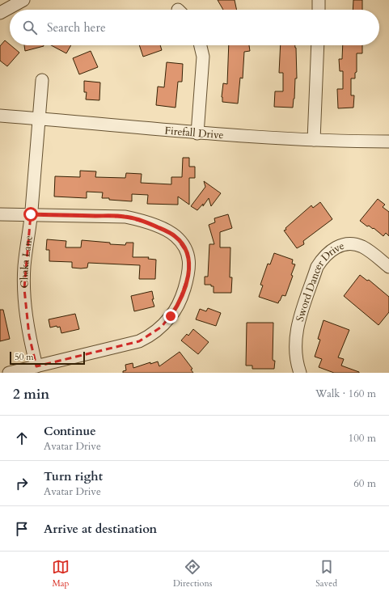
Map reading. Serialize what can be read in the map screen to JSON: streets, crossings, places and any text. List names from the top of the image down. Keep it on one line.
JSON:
{"streets":{"street":["Firefall Drive","Chaka Lane","Sword Dancer Drive"]},"crossings":[["Firefall Drive","Chaka Lane"]],"scale_bar":"50 m","page":{"search":"Search here","scale":"50 m","heading":["2 min","Walk · 160 m"],"list":[["Continue","Avatar Drive","100 m"],["Turn right","Avatar Drive","60 m"],"Arrive at destination"],"nav":["Map","Directions","Saved"]}}
